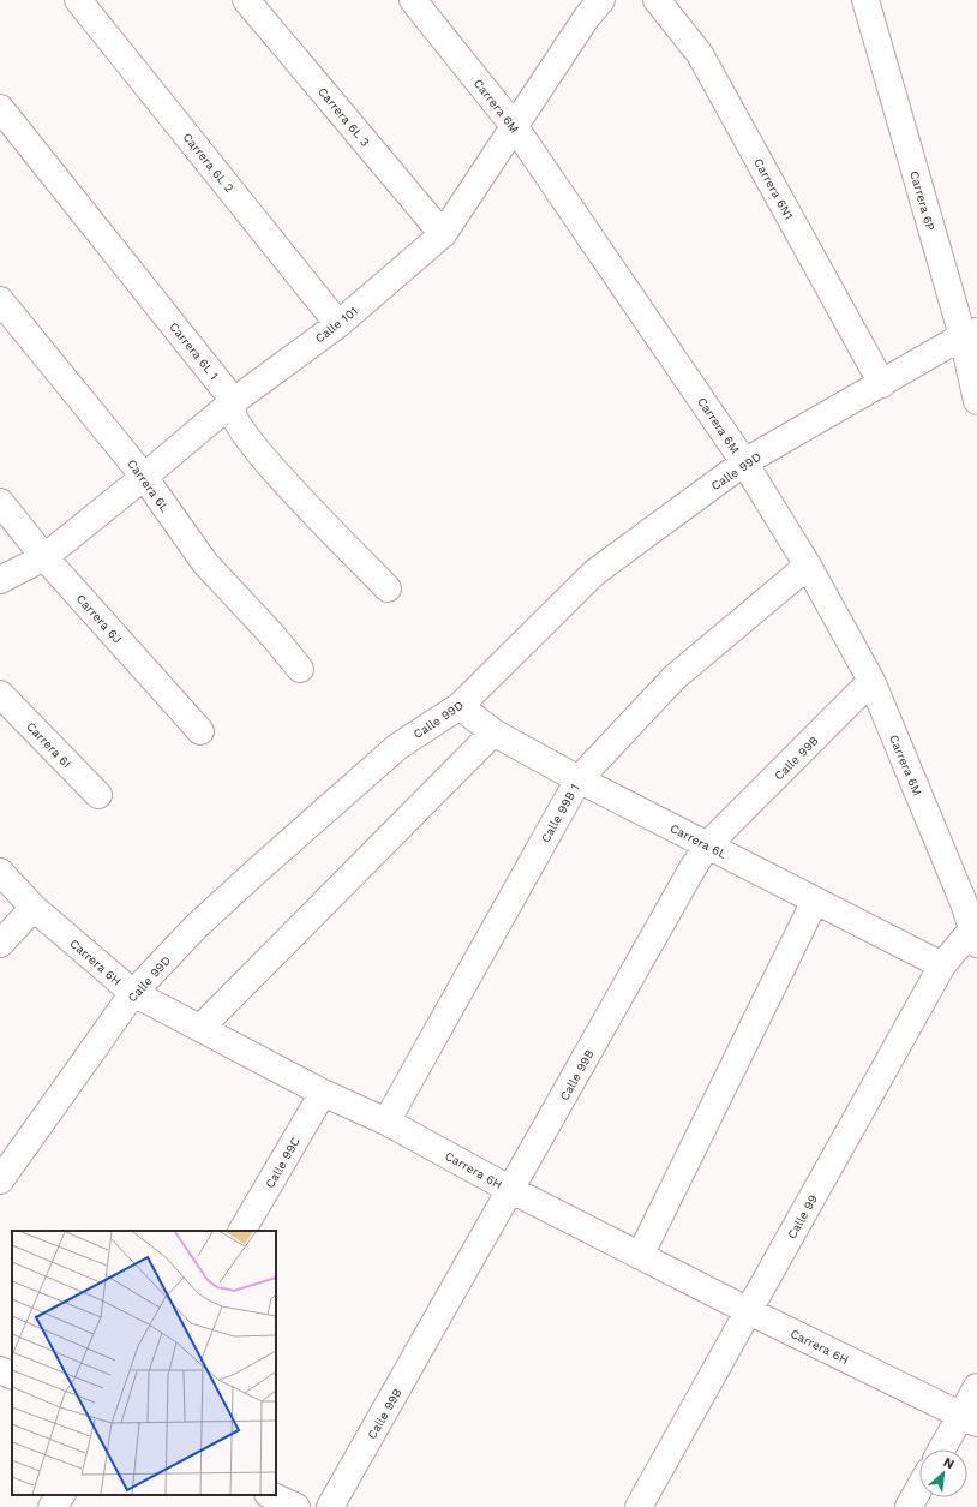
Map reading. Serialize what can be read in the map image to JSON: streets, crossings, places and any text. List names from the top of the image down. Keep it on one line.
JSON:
{"streets":{"street":["Carrera 6M","Carrera 6L 3","Carrera 6L 2","Carrera 6N1","Carrera 6P","Calle 101","Carrera 6L 1","Calle 99D","Carrera 6L","Carrera 6J","Carrera 6I","Calle 99B","Calle 99B 1","Carrera 6H","Calle 99C","Calle 99"]},"crossings":[["Carrera 6M","Calle 101"],["Carrera 6M","Calle 99D"],["Carrera 6M","Calle 99B"],["Carrera 6M","Calle 99B 1"],["Carrera 6M","Calle 99"],["Carrera 6L 3","Calle 101"],["Carrera 6L 2","Calle 101"],["Carrera 6N1","Calle 99D"],["Carrera 6P","Calle 99D"],["Calle 101","Carrera 6L 1"],["Calle 101","Carrera 6L"],["Calle 101","Carrera 6J"],["Calle 99D","Carrera 6L"],["Calle 99D","Carrera 6H"],["Carrera 6L","Calle 99B"],["Carrera 6L","Calle 99B 1"],["Carrera 6L","Calle 99"],["Calle 99B","Carrera 6H"],["Calle 99B 1","Carrera 6H"],["Carrera 6H","Calle 99C"],["Carrera 6H","Calle 99"]],"north":"top right"}
